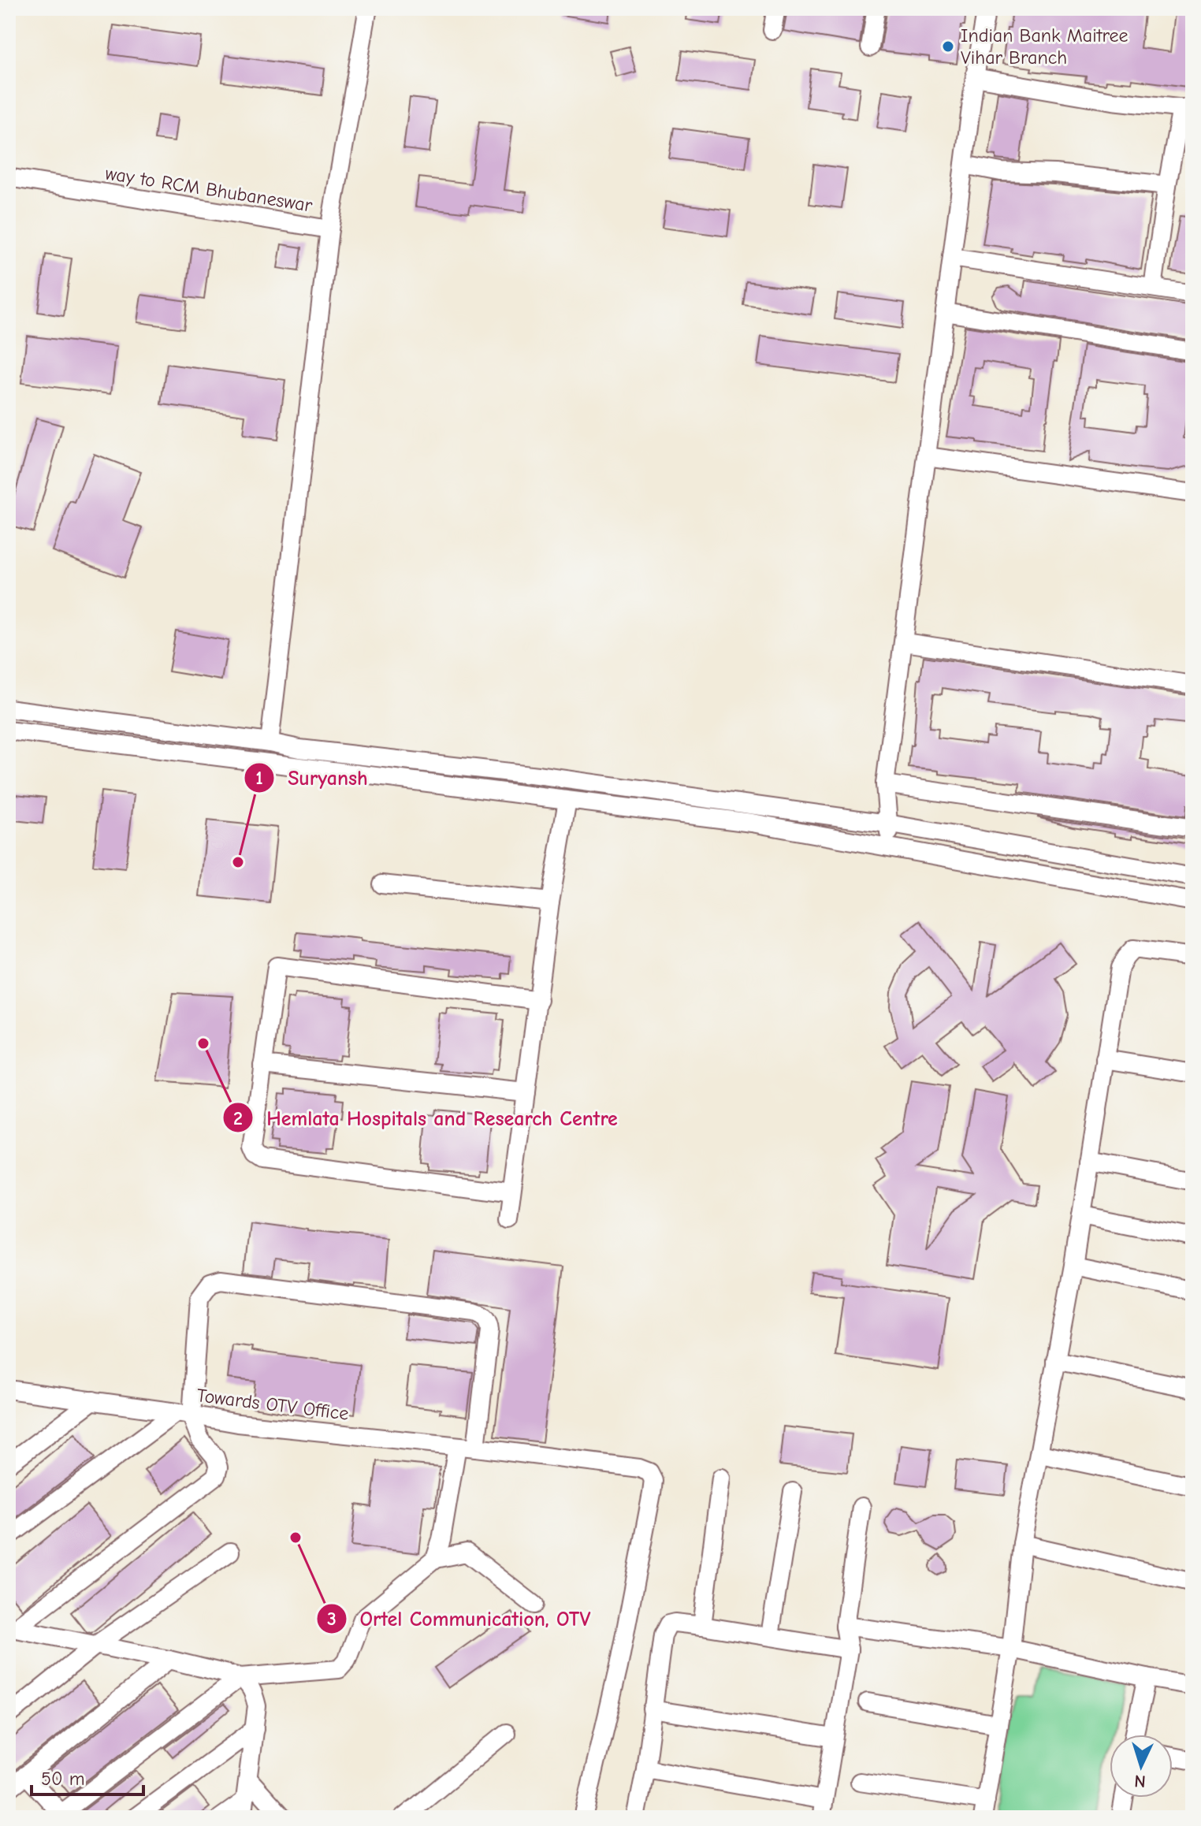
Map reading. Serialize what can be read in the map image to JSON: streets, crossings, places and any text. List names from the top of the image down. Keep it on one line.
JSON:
{"streets":{"street":["way to RCM Bhubaneswar","Towards OTV Office"]},"places":["Indian Bank Maitree Vihar Branch","Suryansh","Hemlata Hospitals and Research Centre","Ortel Communication, OTV"],"scale_bar":"50 m","north":"bottom"}
